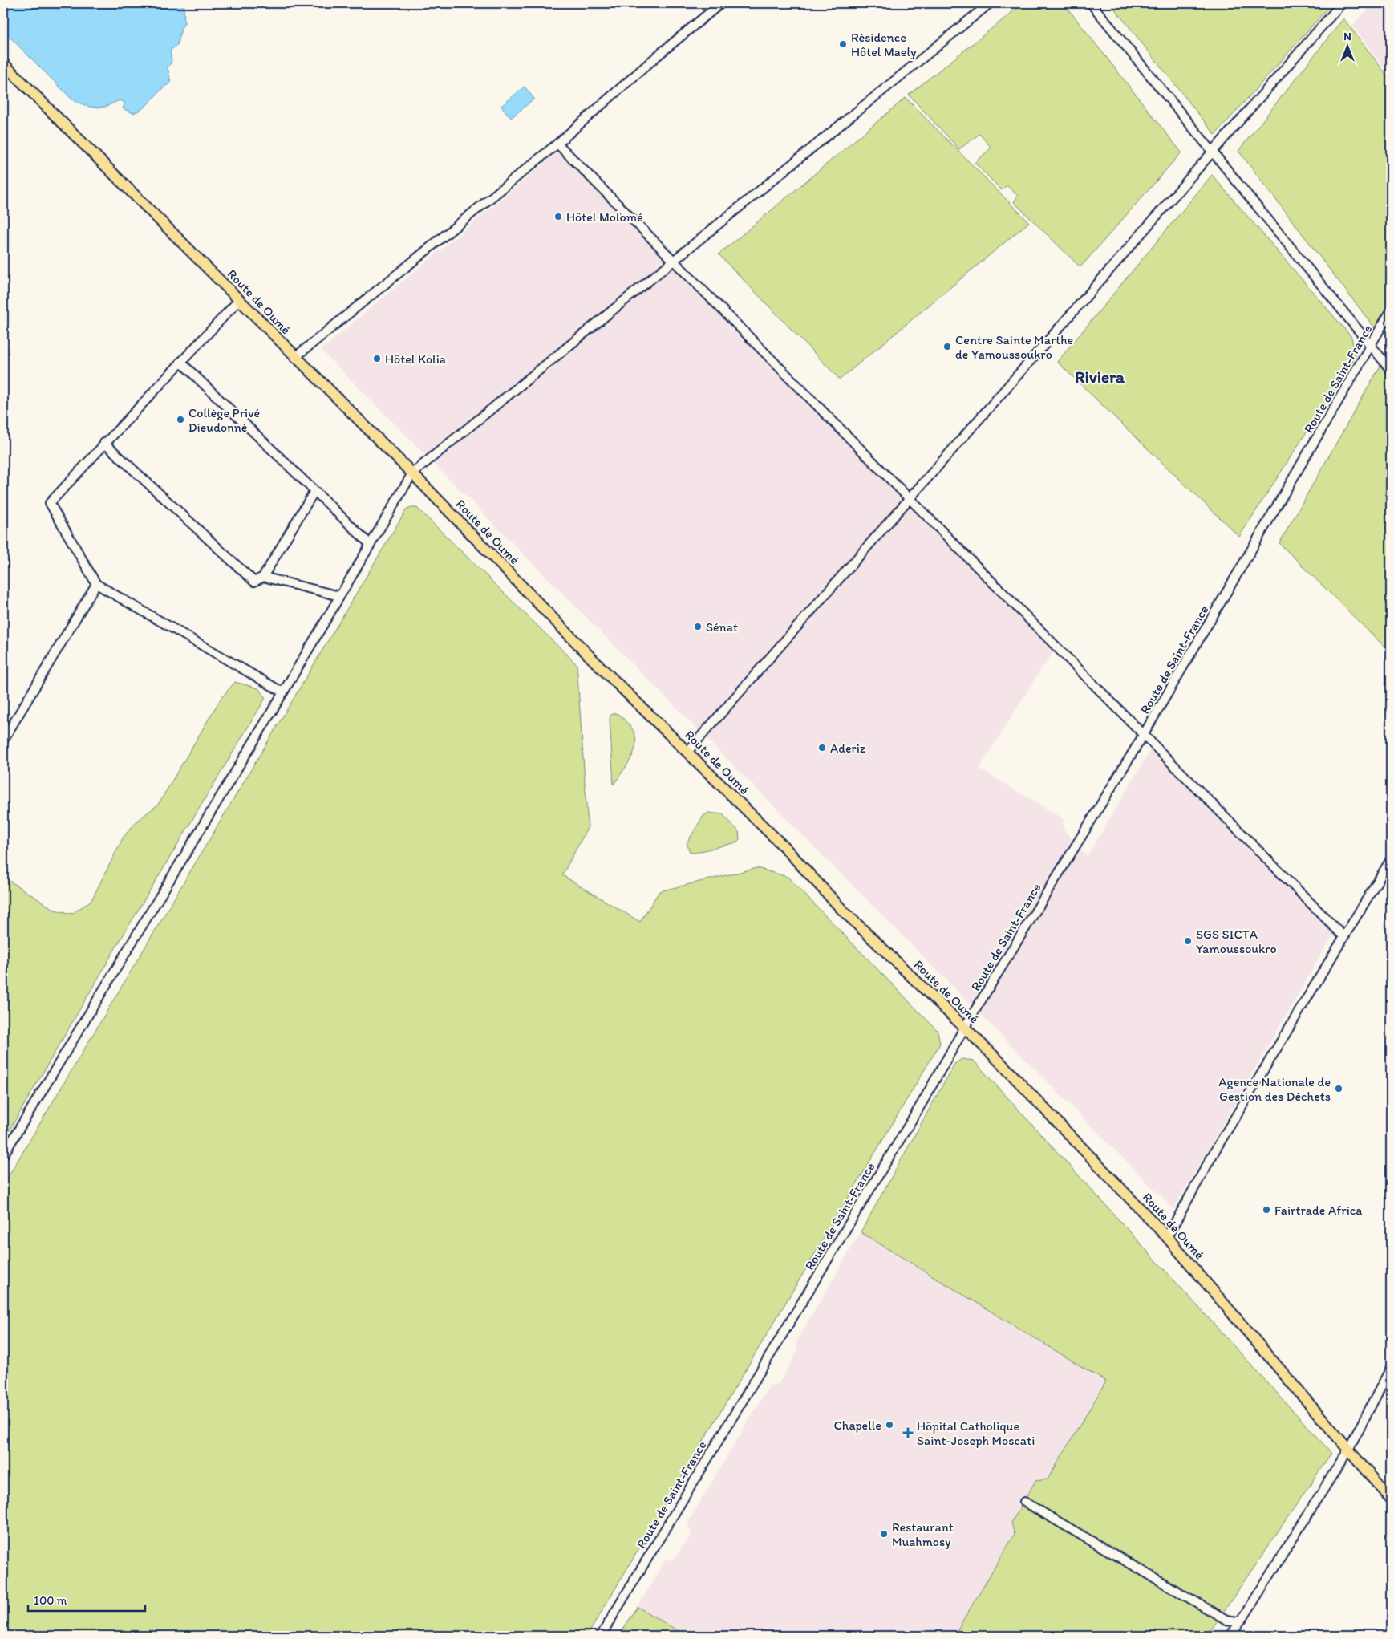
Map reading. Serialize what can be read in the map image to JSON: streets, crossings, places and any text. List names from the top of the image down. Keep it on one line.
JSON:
{"streets":{"main road":["Route de Oumé"],"street":["Route de Saint-France"]},"crossings":[["Route de Oumé","Route de Saint-France"]],"districts":["Riviera"],"places":{"other":["Résidence Hôtel Maely","Hôtel Molomé","Centre Sainte Marthe de Yamoussoukro","Hôtel Kolia","Collège Privé Dieudonné","Sénat","Aderiz","SGS SICTA Yamoussoukro","Agence Nationale de Gestion des Déchets","Fairtrade Africa","Chapelle","Restaurant Muahmosy"],"health":["Hôpital Catholique Saint-Joseph Moscati"]},"scale_bar":"100 m","north":"top"}
